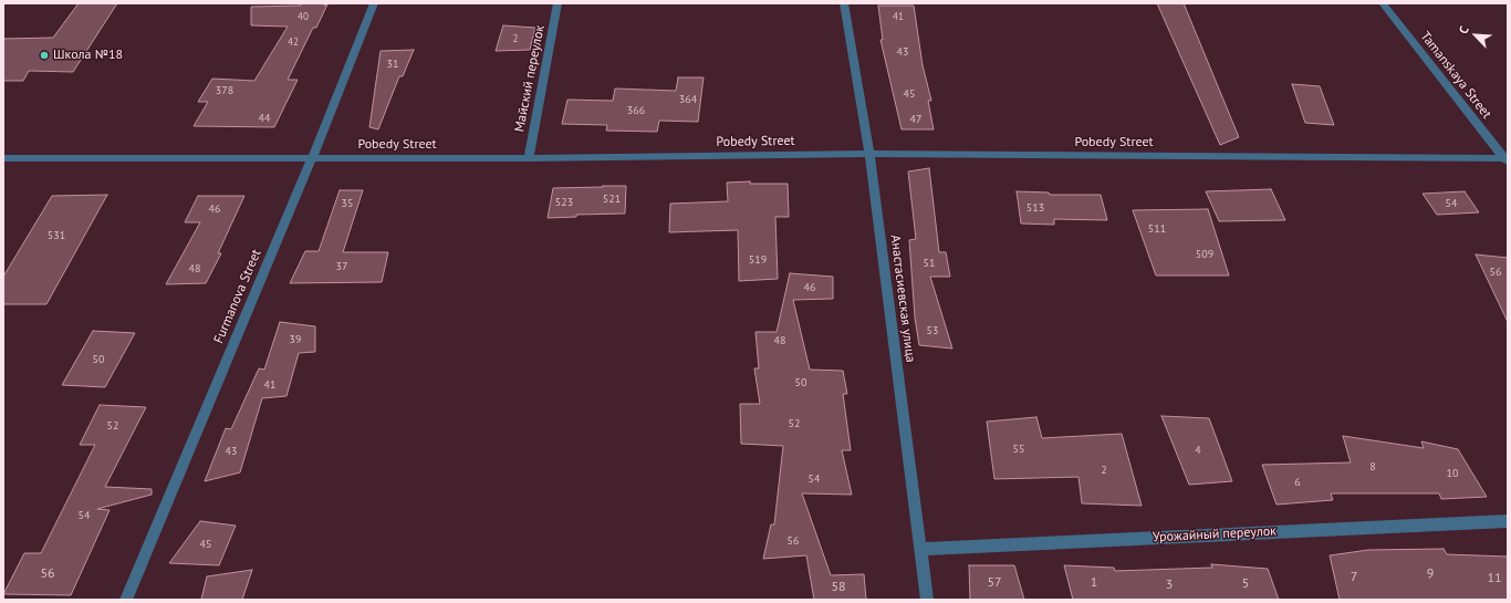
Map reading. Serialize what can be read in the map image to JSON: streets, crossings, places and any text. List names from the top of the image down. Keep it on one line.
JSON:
{"streets":{"street":["Tamanskaya Street","Майский переулок","Pobedy Street","Furmanova Street","Анастасиевская улица","Урожайный переулок"]},"crossings":[["Tamanskaya Street","Pobedy Street"],["Майский переулок","Pobedy Street"],["Pobedy Street","Furmanova Street"],["Pobedy Street","Анастасиевская улица"],["Анастасиевская улица","Урожайный переулок"]],"places":["Школа №18"],"house_numbers":["40","41","2","42","43","31","378","45","364","366","44","47","521","523","35","54","513","46","511","531","509","519","51","37","48","56","46","53","39","48","50","50","41","52","52","55","4","43","8","2","10","54","6","54","56","45","56","9","7","11","57","1","5","3","58"],"north":"top left"}
